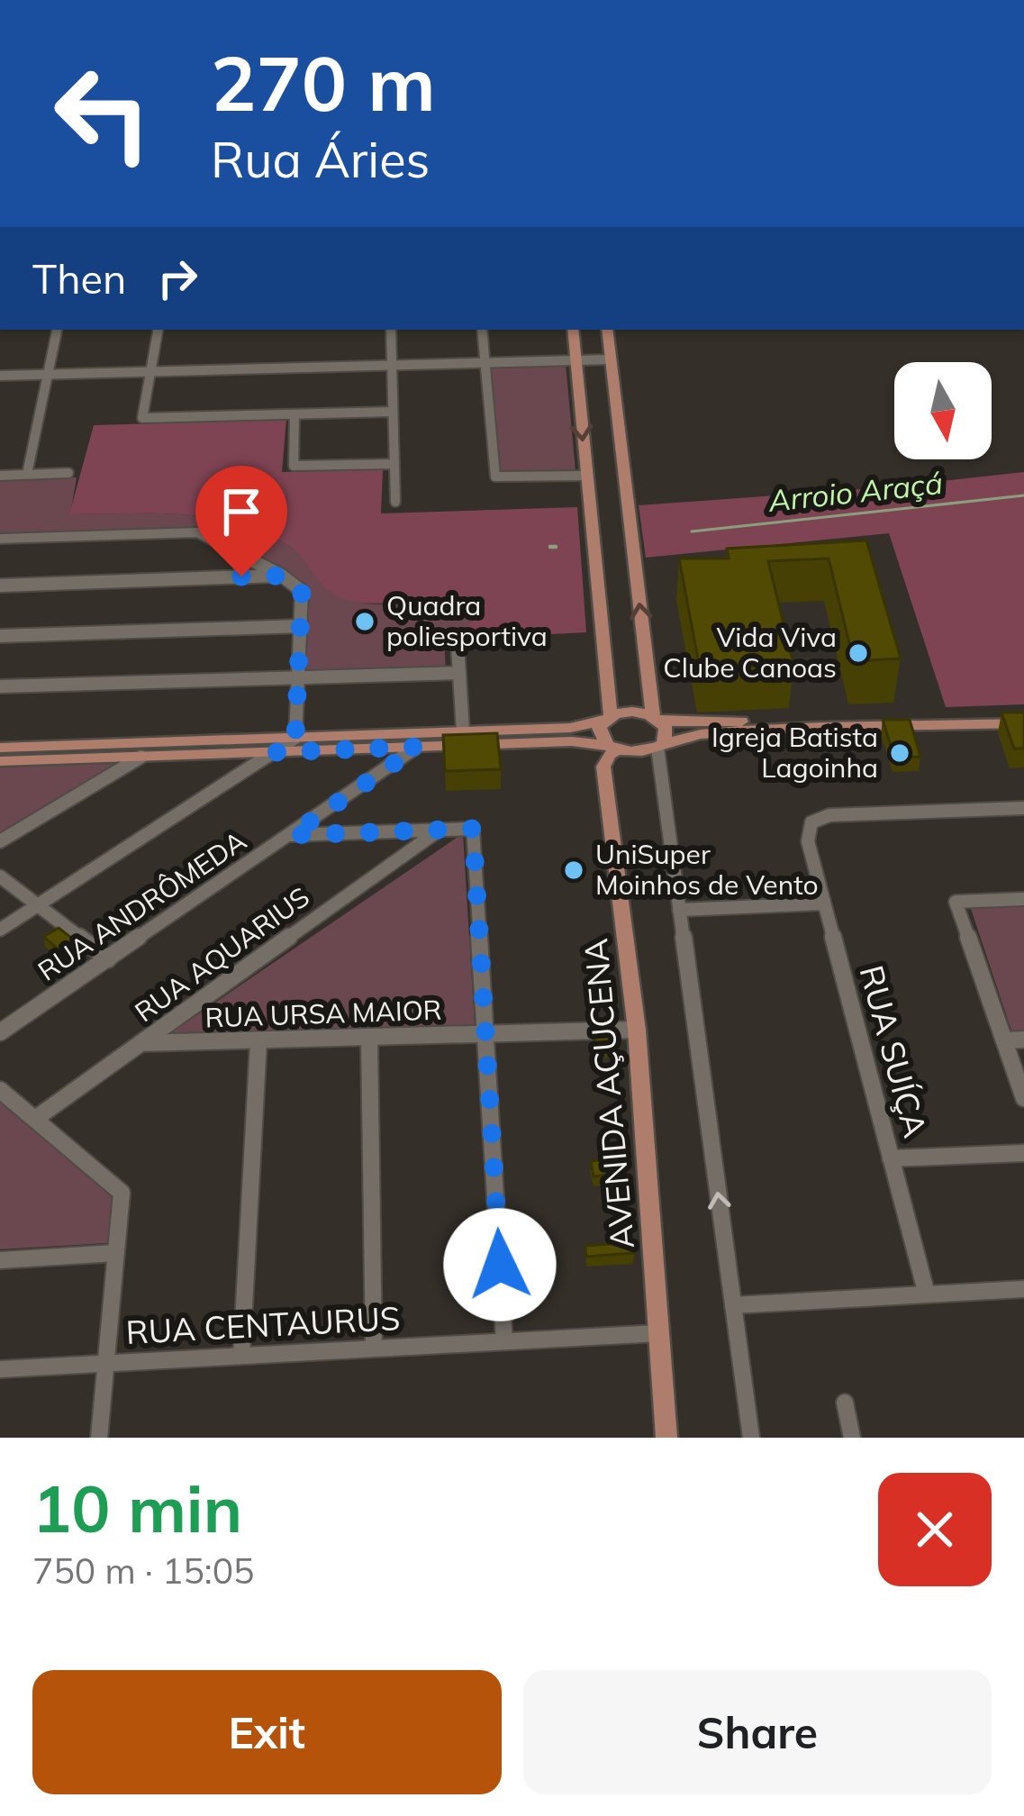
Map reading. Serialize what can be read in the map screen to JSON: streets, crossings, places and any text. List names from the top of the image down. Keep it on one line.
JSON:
{"streets":{"main road":["AVENIDA AÇUCENA"],"street":["RUA ANDRÔMEDA","RUA AQUARIUS","RUA URSA MAIOR","RUA SUÍÇA","RUA CENTAURUS"]},"crossings":[["RUA AQUARIUS","RUA URSA MAIOR"],["RUA URSA MAIOR","AVENIDA AÇUCENA"],["AVENIDA AÇUCENA","RUA CENTAURUS"]],"water":["Arroio Araçá"],"places":["Quadra poliesportiva","Vida Viva Clube Canoas","Igreja Batista Lagoinha","UniSuper Moinhos de Vento"],"north":"bottom","page":{"turn":["270 m","Rua Áries"],"then":"Then","heading":["10 min","750 m · 15:05"],"buttons":["Exit","Share"]}}
